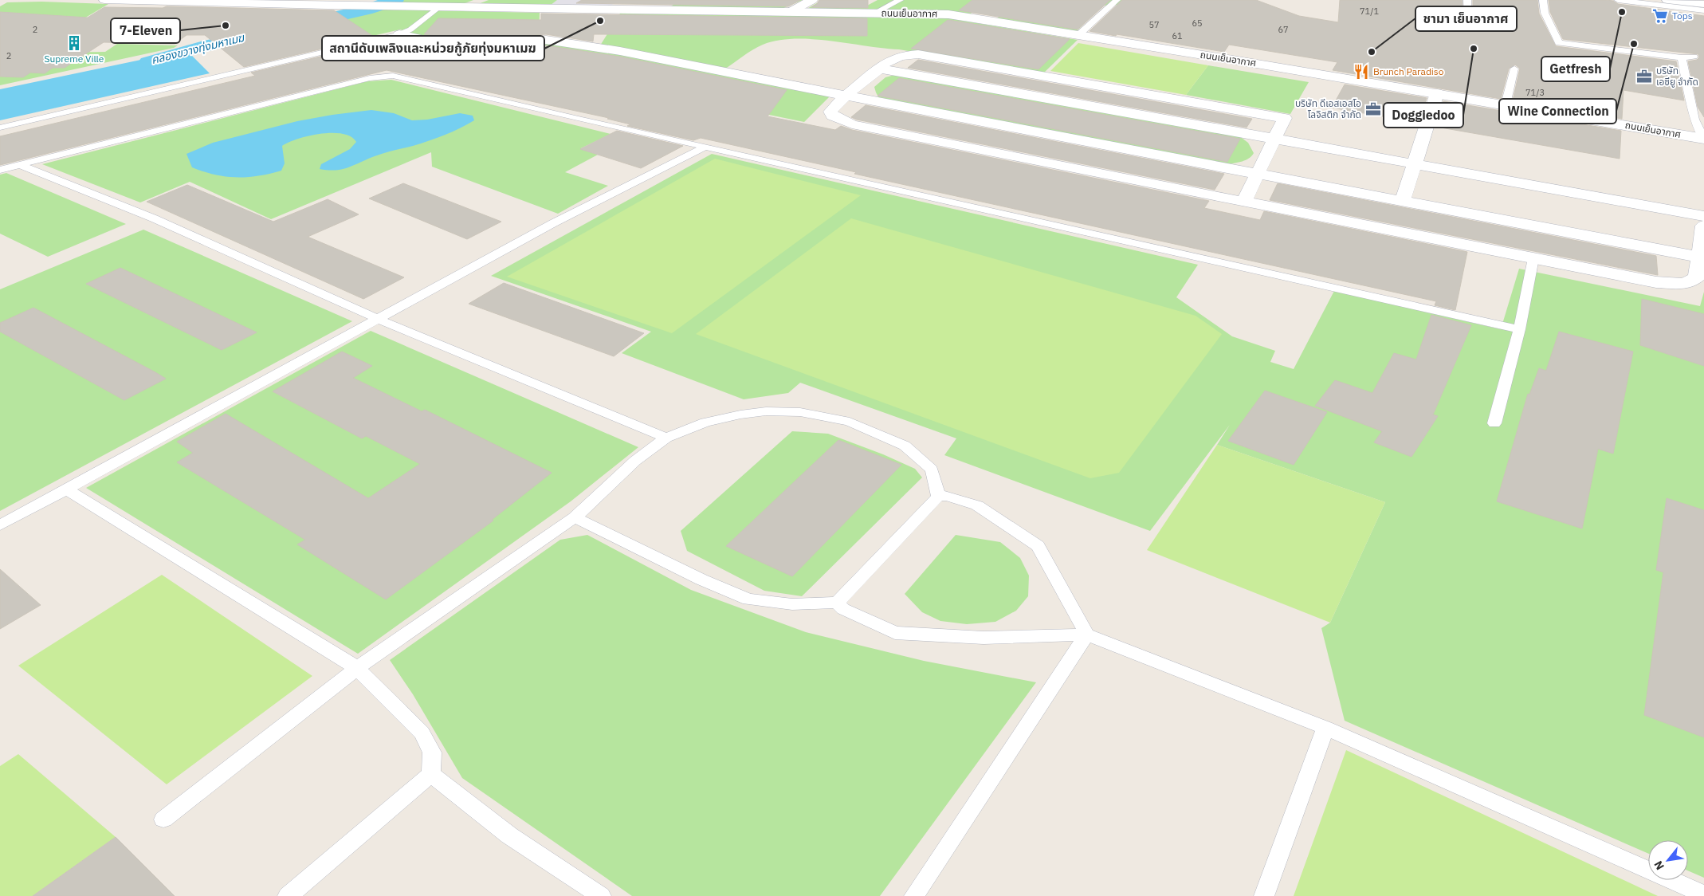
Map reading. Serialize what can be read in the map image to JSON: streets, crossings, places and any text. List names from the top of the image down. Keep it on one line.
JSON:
{"streets":{"street":["ถนนเย็นอากาศ"]},"water":["คลองขวางทุ่งมหาเมฆ"],"places":{"other":["Getfresh","สถานีดับเพลิงและหน่วยกู้ภัยทุ่งมหาเมฆ","7-Eleven","Wine Connection","Doggiedoo","ชามา เย็นอากาศ"],"supermarket":["Tops"],"building":["Supreme Ville"],"restaurant":["Brunch Paradiso"],"office":["บริษัท เอซียู จำกัด","บริษัท ดีเอสเอสโอ โลจิสติก จำกัด"]},"house_numbers":["71/1","65","57","2","67","61","2","71/3"],"north":"bottom left"}
